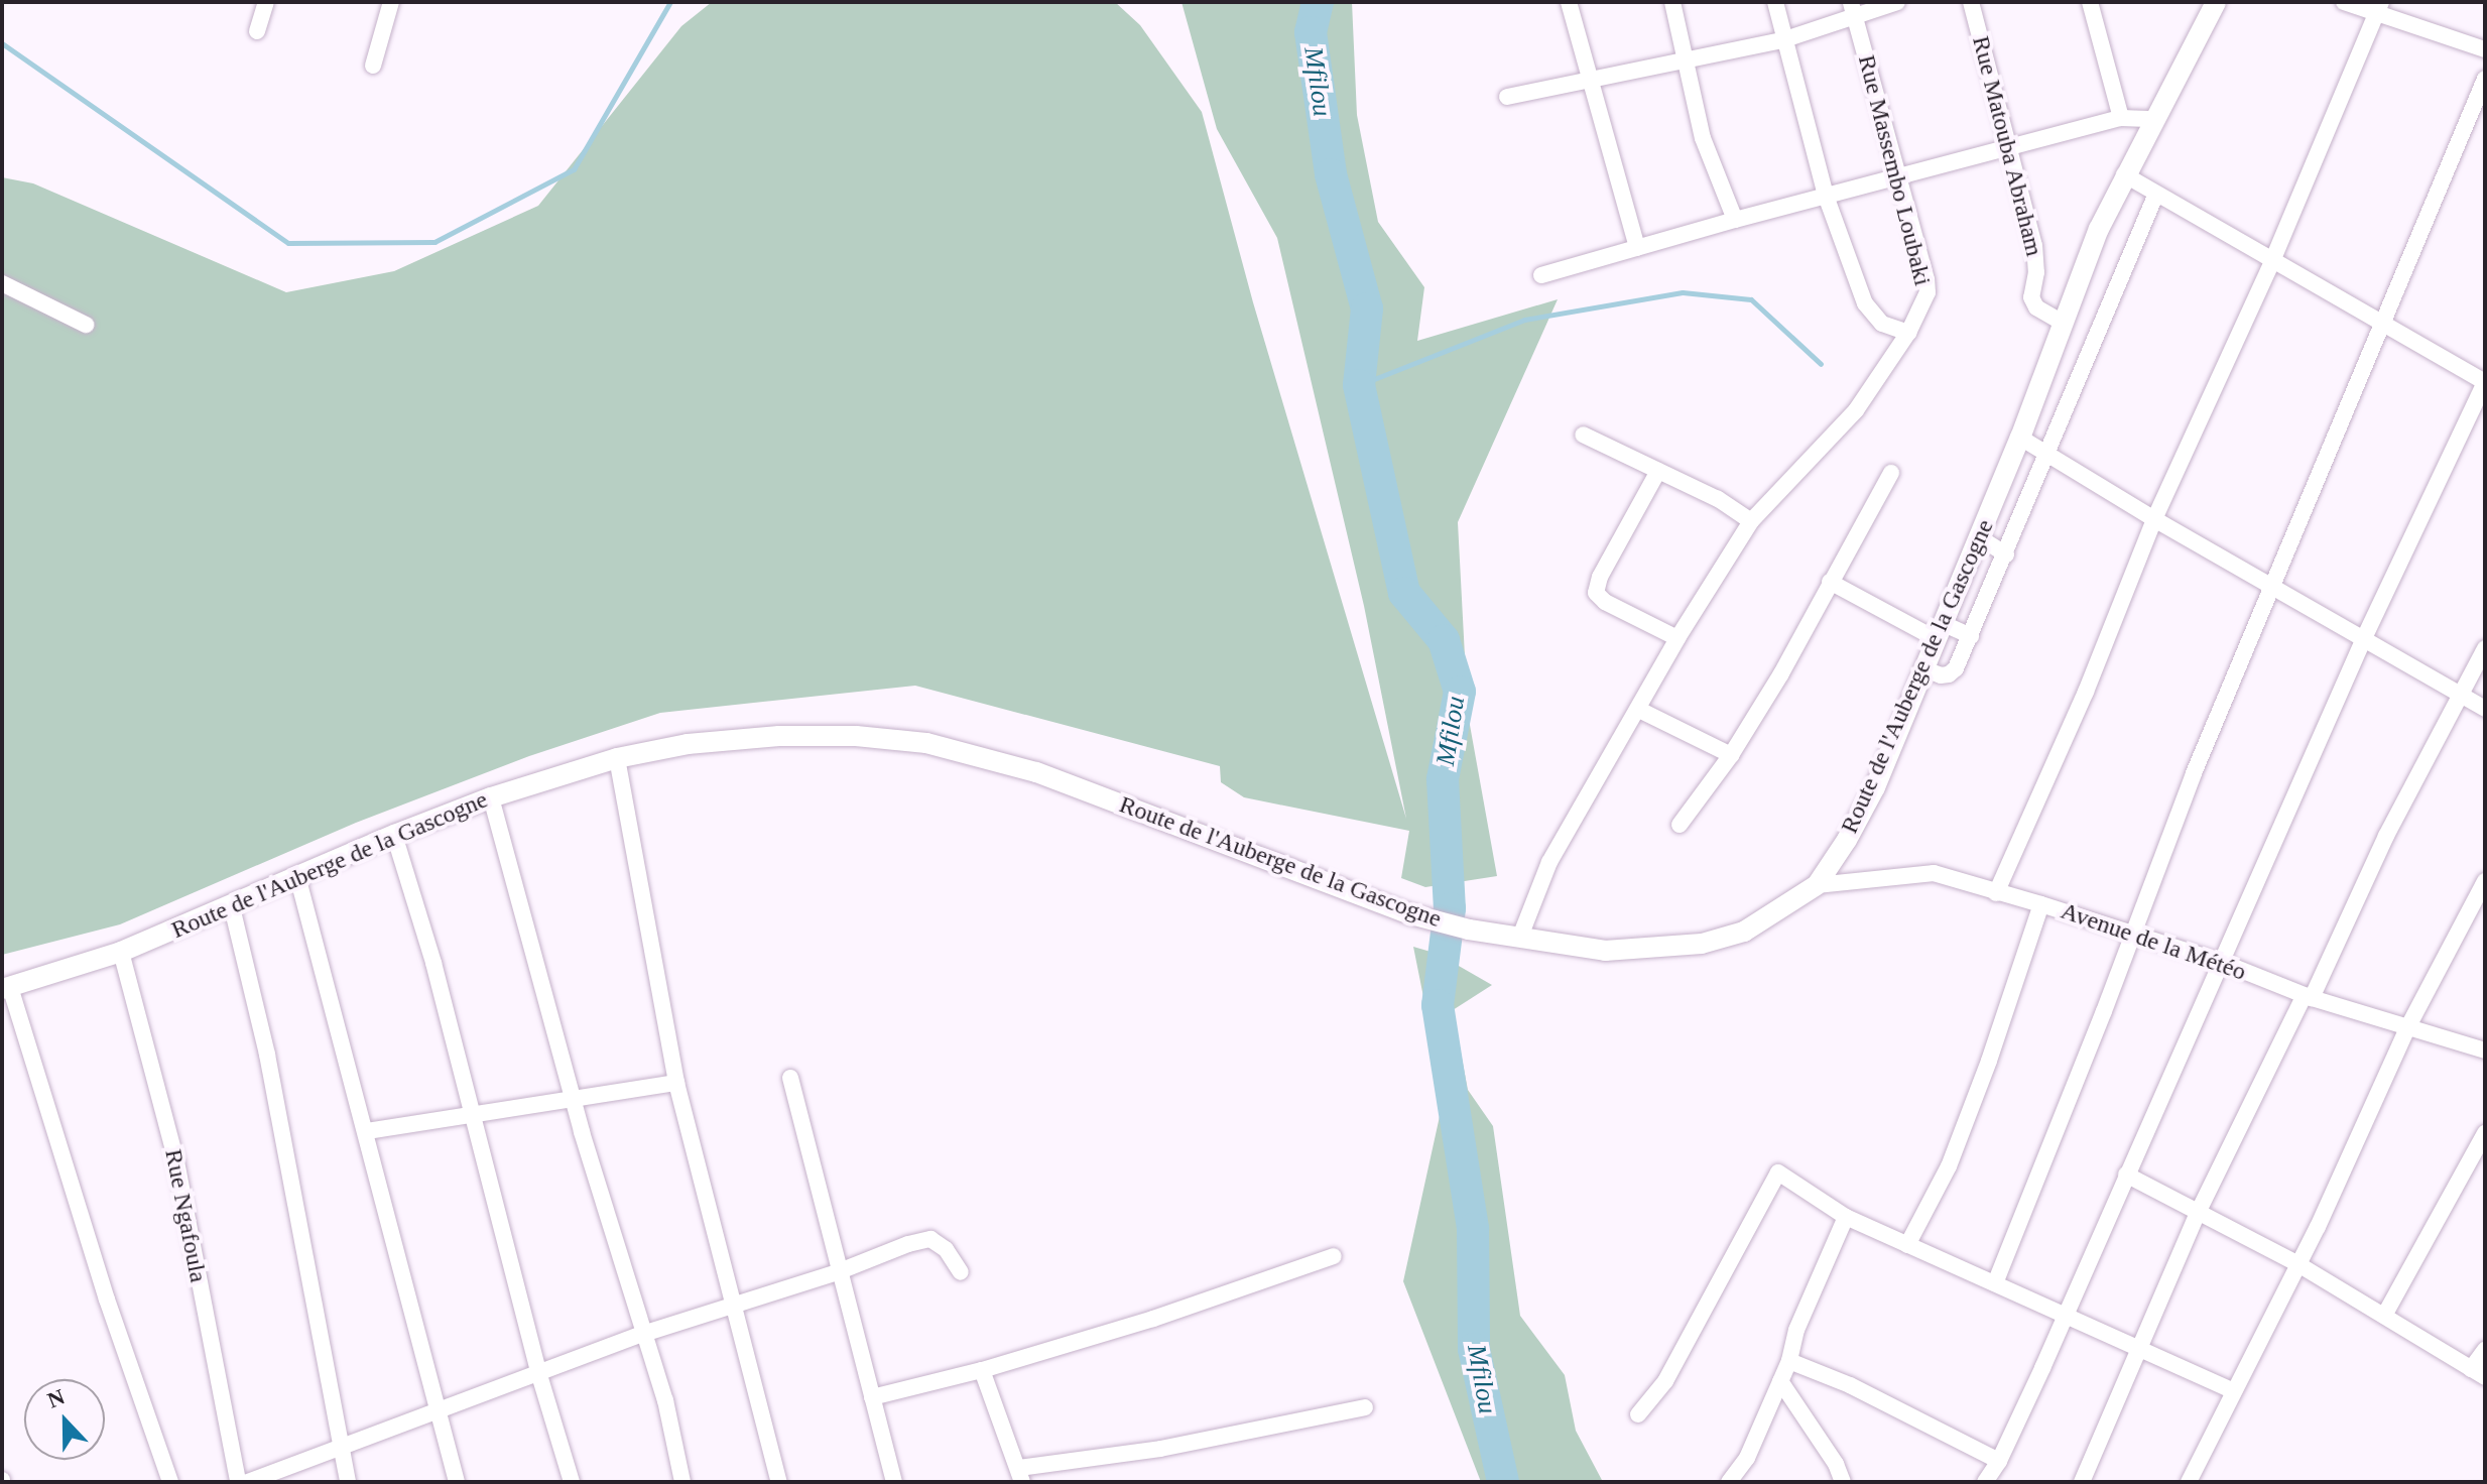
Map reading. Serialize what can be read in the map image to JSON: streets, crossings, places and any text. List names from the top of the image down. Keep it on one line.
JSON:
{"streets":{"street":["Rue Matouba Abraham","Rue Massembo Loubaki","Route de l'Auberge de la Gascogne","Avenue de la Météo","Rue Ngafoula"]},"crossings":[["Rue Matouba Abraham","Route de l'Auberge de la Gascogne"],["Rue Massembo Loubaki","Route de l'Auberge de la Gascogne"],["Route de l'Auberge de la Gascogne","Avenue de la Météo"],["Route de l'Auberge de la Gascogne","Rue Ngafoula"]],"water":["Mfilou"],"north":"top"}
